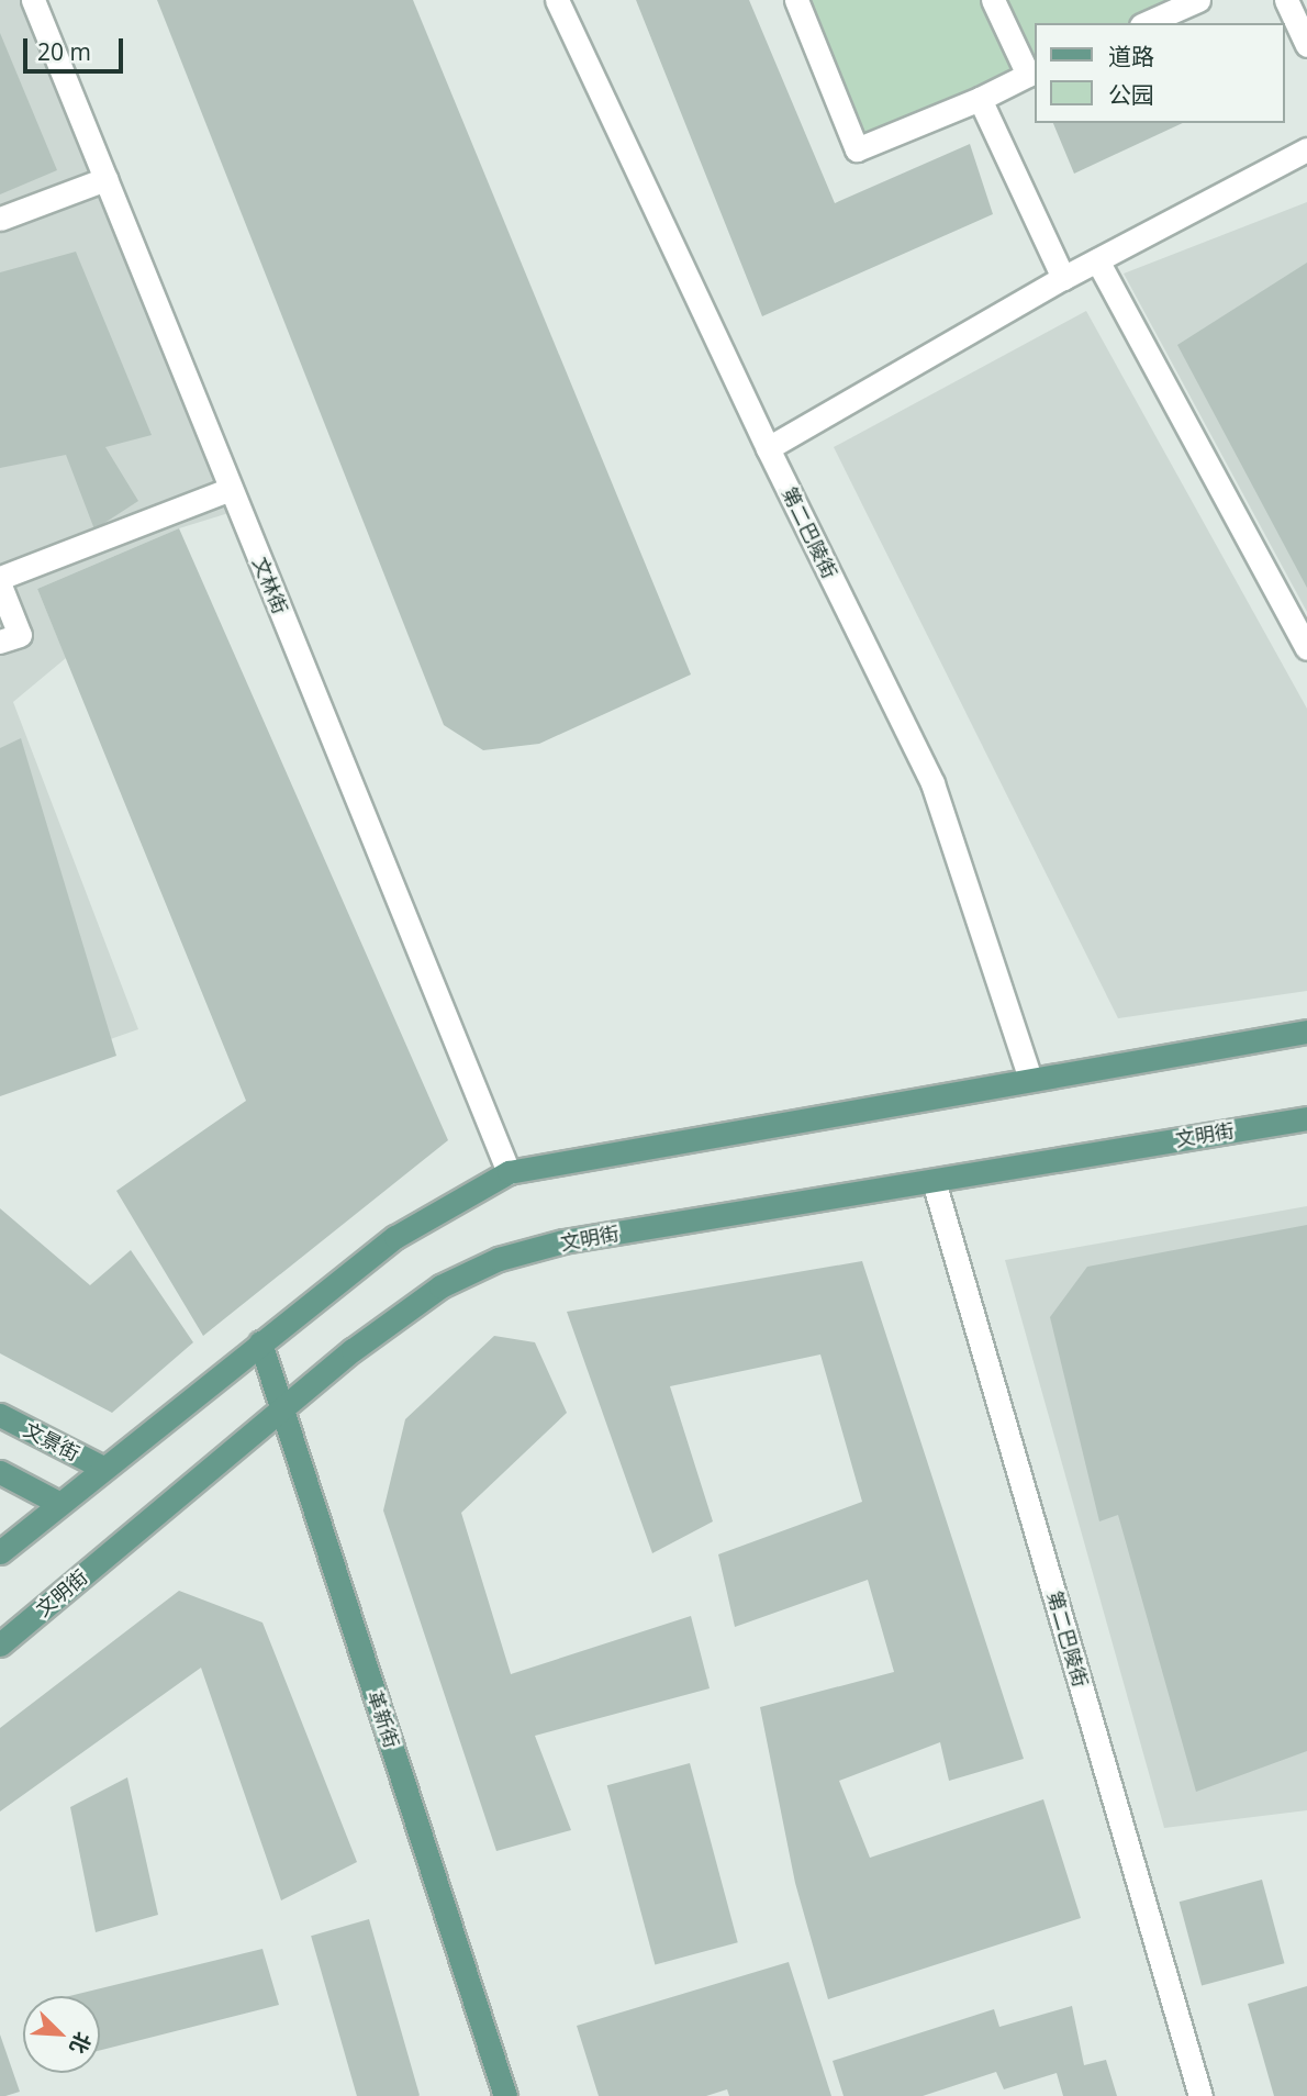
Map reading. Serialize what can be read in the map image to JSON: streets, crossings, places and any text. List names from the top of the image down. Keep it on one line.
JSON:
{"streets":{"main road":["文明街","文景街","革新街"],"street":["第二巴陵街","文林街"]},"crossings":[["第二巴陵街","文明街"],["文明街","革新街"]],"legend":["道路","公园"],"scale_bar":"20 m","north":"bottom right"}
